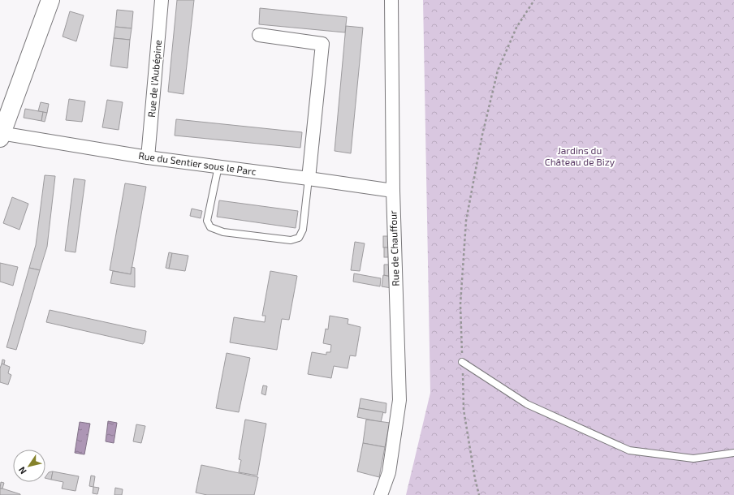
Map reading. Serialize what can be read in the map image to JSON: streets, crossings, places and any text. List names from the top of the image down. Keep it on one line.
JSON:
{"streets":{"street":["Rue de l'Aubépine","Rue du Sentier sous le Parc","Rue de Chauffour"]},"crossings":[["Rue de l'Aubépine","Rue du Sentier sous le Parc"],["Rue du Sentier sous le Parc","Rue de Chauffour"]],"parks":["Jardins du Château de Bizy"],"north":"bottom left"}
